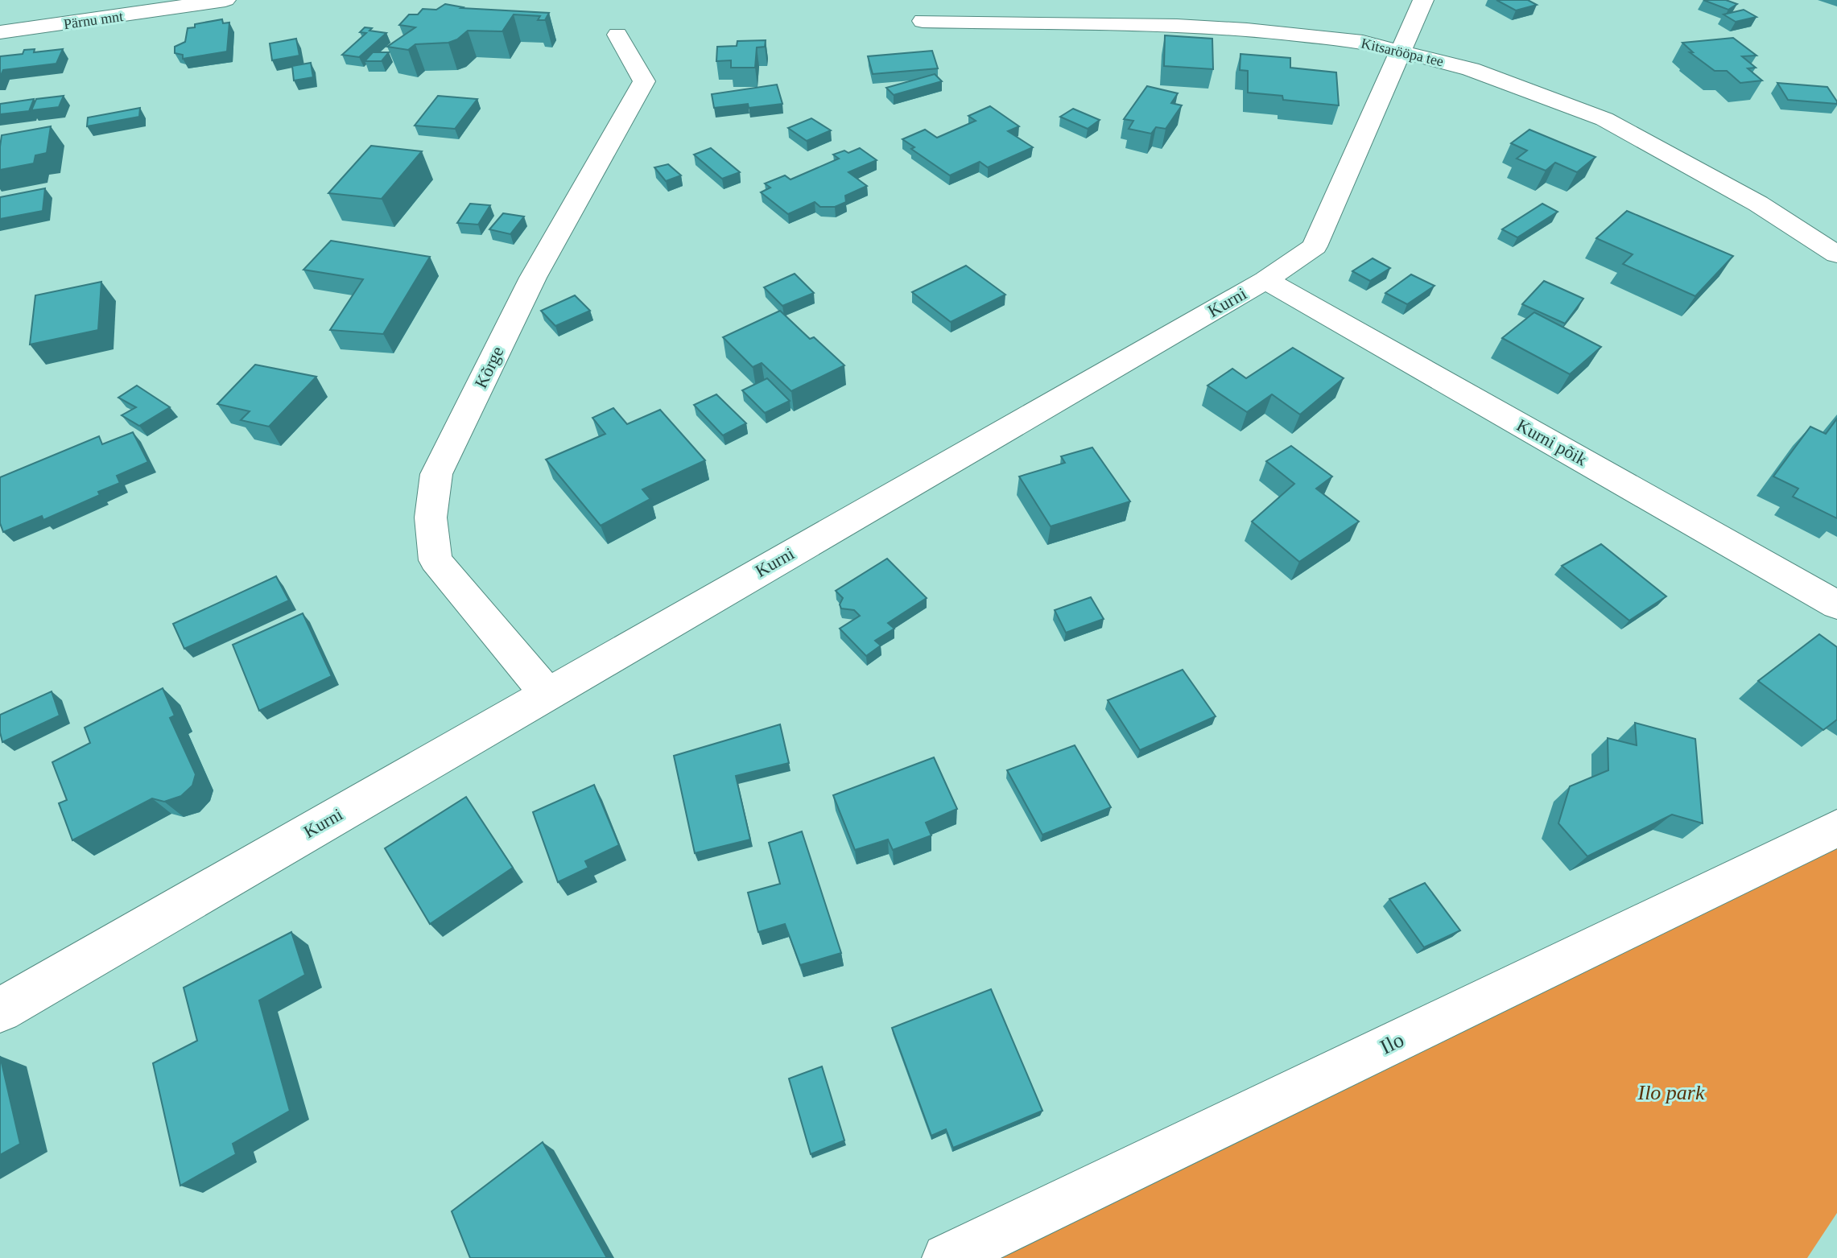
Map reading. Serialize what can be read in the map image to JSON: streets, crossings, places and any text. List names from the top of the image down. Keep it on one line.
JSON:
{"streets":{"street":["Pärnu mnt","Kitsarööpa tee","Kurni","Kõrge","Kurni põik","Ilo"]},"crossings":[["Kitsarööpa tee","Kurni"],["Kurni","Kõrge"],["Kurni","Kurni põik"]],"parks":["Ilo park"]}
